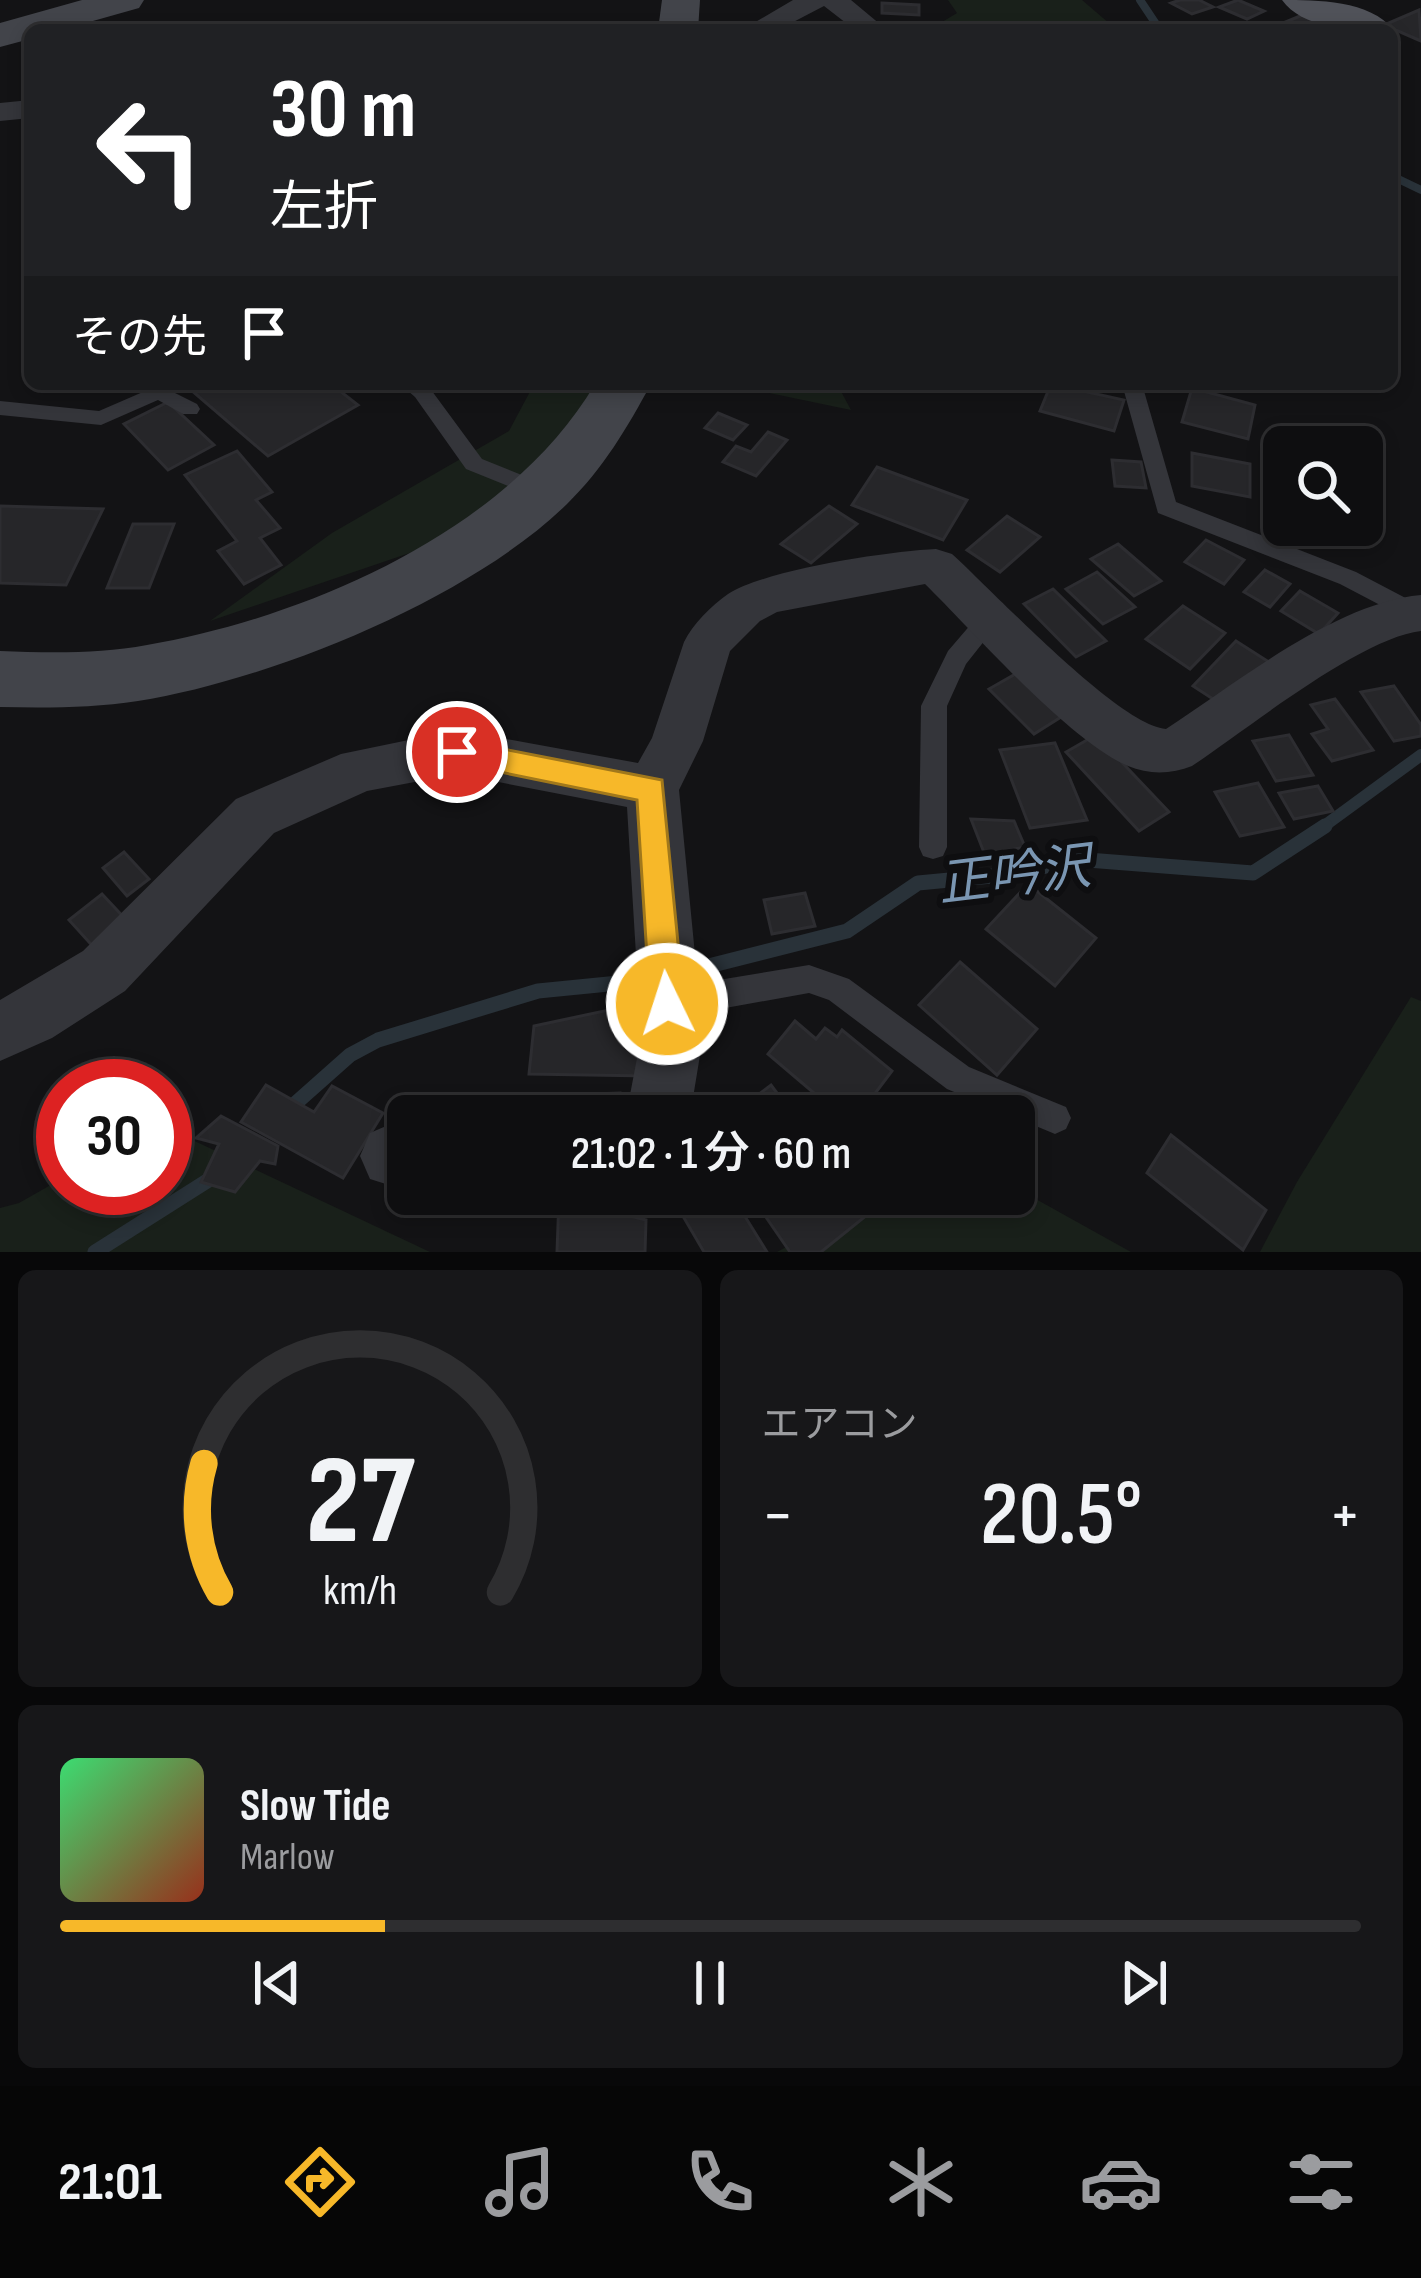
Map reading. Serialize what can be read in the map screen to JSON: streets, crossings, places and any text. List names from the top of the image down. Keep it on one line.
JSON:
{"water":["正吟沢"],"page":{"turn":["30 m","左折"],"then":"その先","limit":"30","trip":"21:02 · 1 分 · 60 m","tile":"エアコン","heat":["−","20.5°","+"],"song":["Slow Tide","Marlow"],"tabs":"21:01","gauge":["27","km/h"]}}
